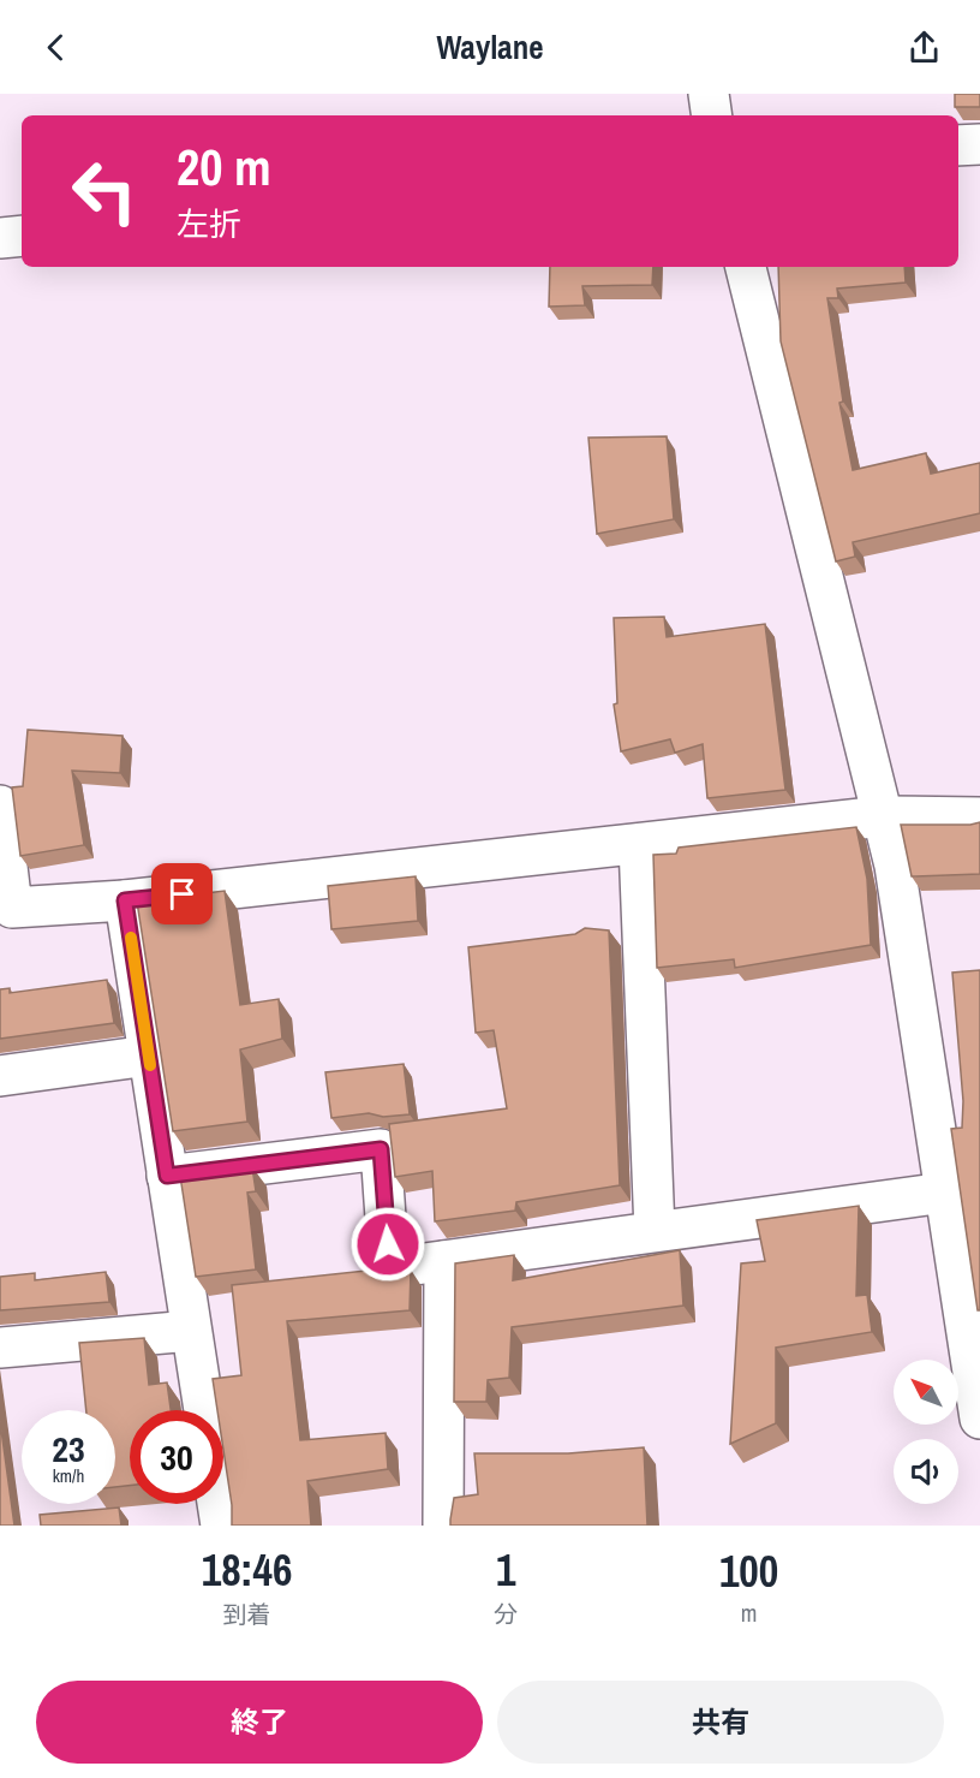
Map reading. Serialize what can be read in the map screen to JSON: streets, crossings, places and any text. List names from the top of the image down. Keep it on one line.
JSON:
{"north":"top left","page":{"header":"Waylane","turn":["20 m","左折"],"speed":"23 km/h","limit":"30","eta":["18:46","到着","1","分","100","m"],"buttons":["終了","共有"]}}
